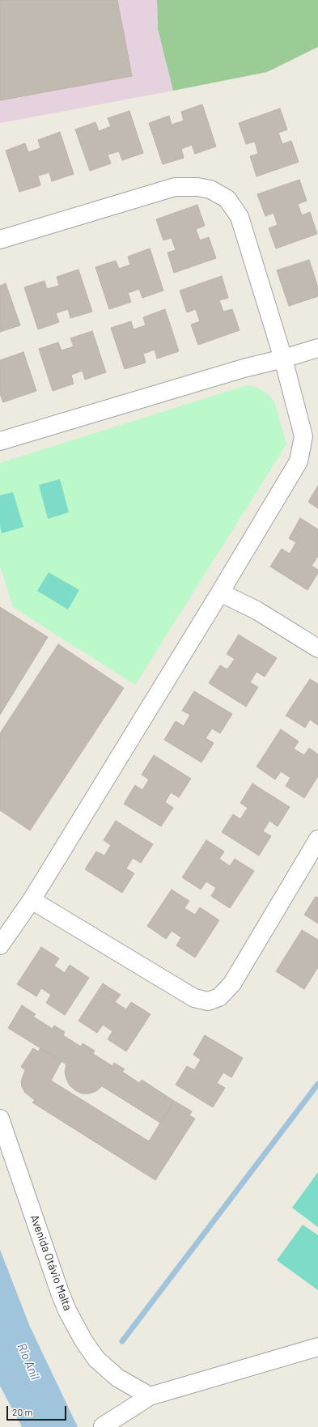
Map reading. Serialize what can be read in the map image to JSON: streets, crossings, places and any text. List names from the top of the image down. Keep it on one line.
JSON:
{"streets":{"street":["Avenida Otávio Malta"]},"water":["Rio Anil"],"scale_bar":"20 m"}
